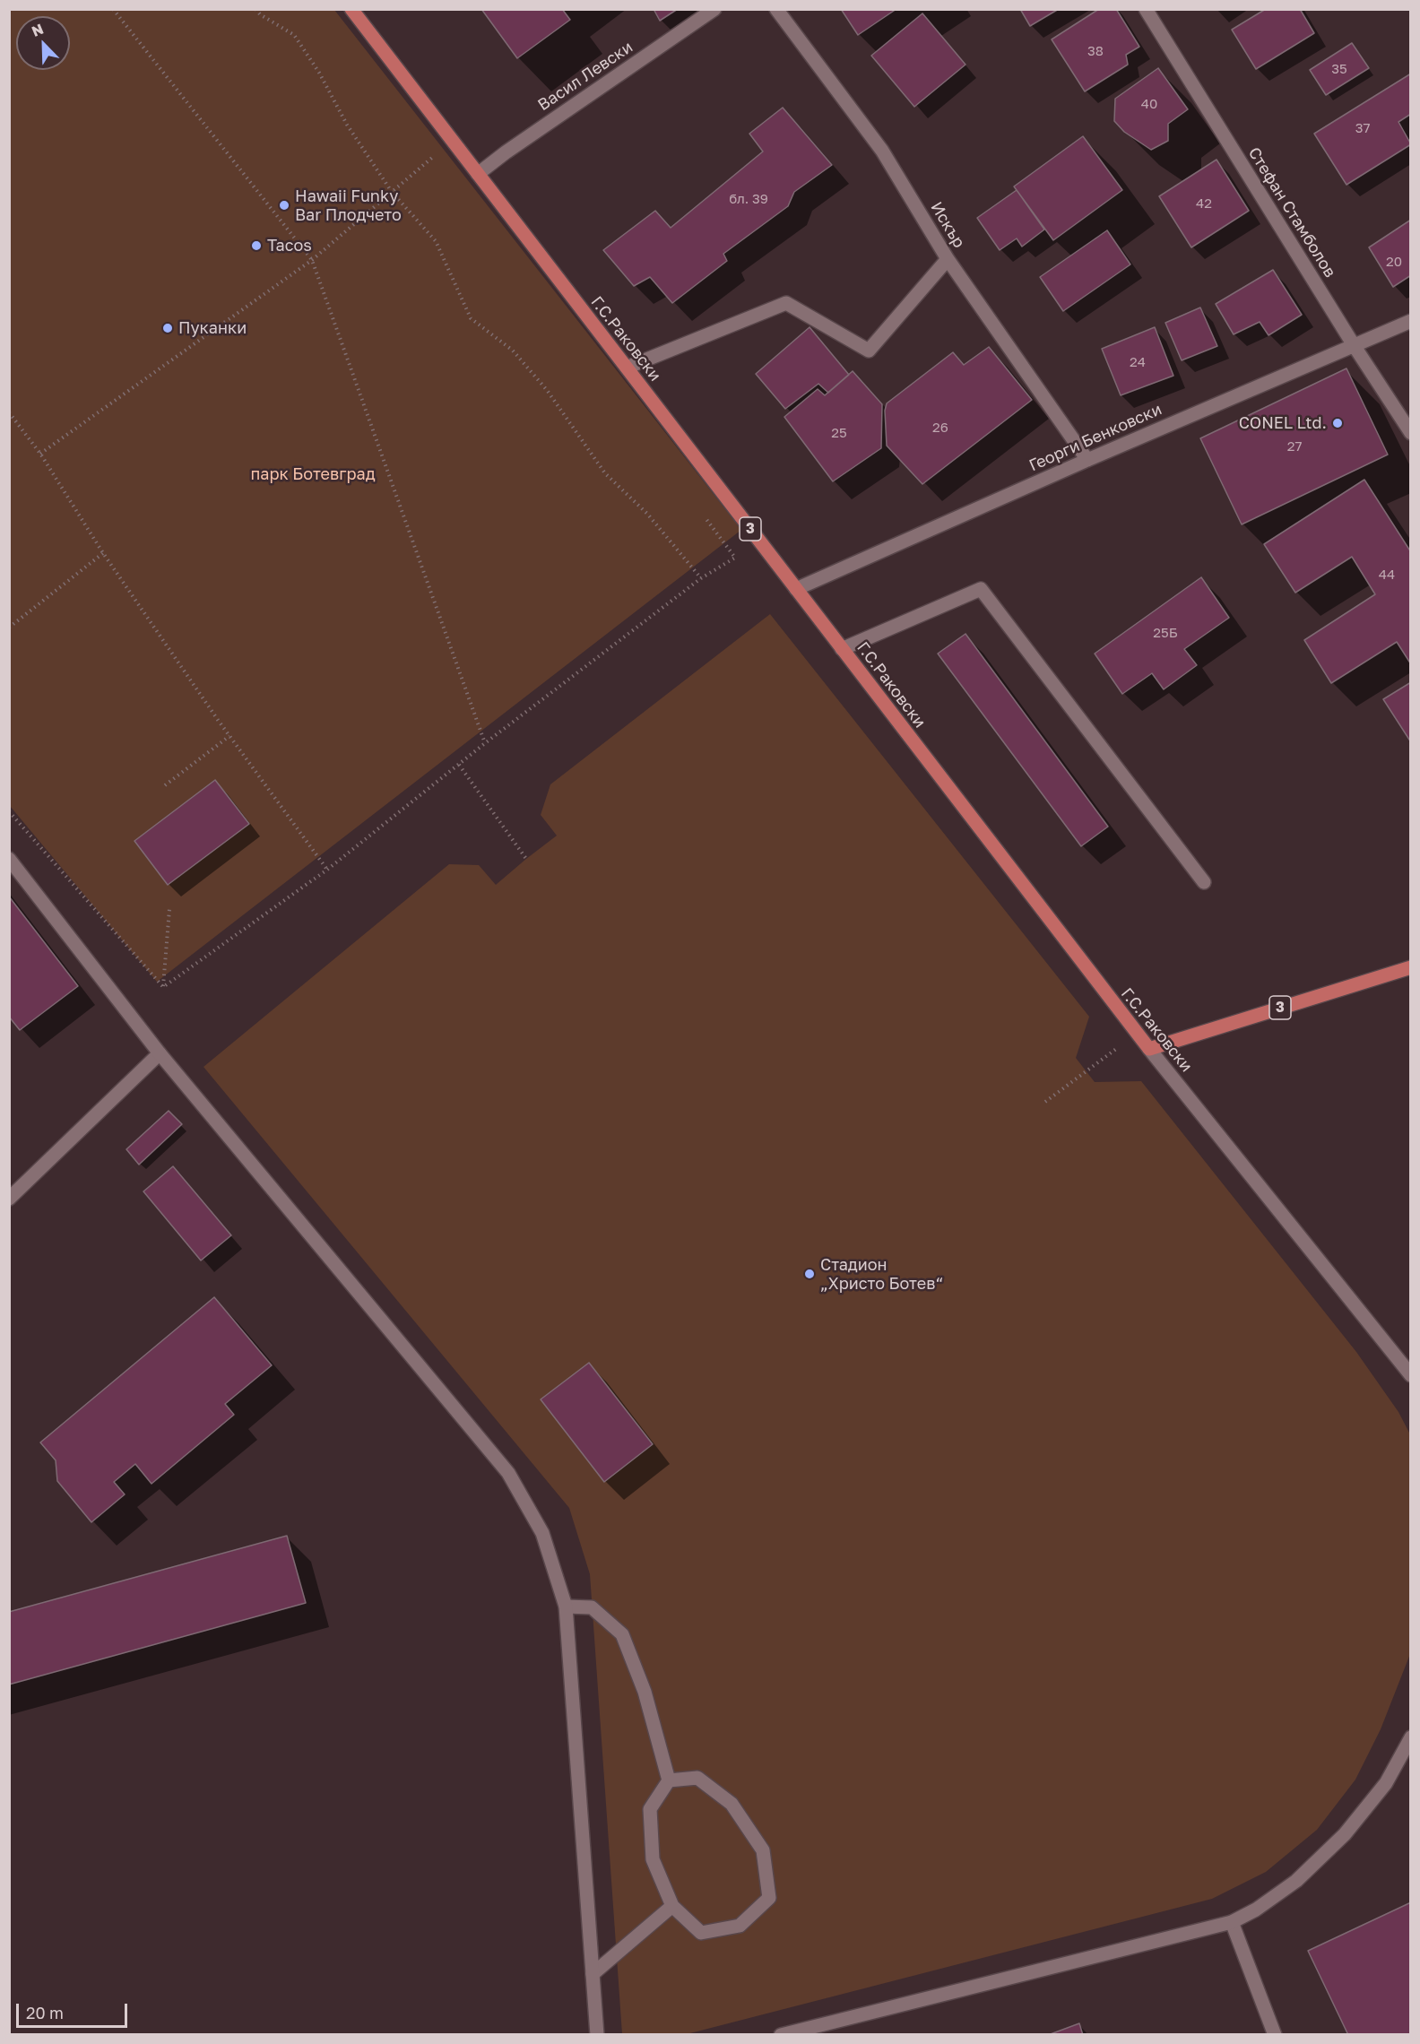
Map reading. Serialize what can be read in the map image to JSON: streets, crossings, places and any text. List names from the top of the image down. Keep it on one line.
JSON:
{"streets":{"main road":["Г.С.Раковски","3"],"street":["Васил Левски","Стефан Стамболов","Искър","Георги Бенковски"]},"crossings":[["Васил Левски","Г.С.Раковски"],["Стефан Стамболов","Георги Бенковски"],["Искър","Георги Бенковски"],["Г.С.Раковски","Георги Бенковски"],["Г.С.Раковски","3"]],"parks":["парк Ботевград"],"places":["Hawaii Funky Bar Плодчето","Tacos","Пуканки","CONEL Ltd.","Стадион „Христо Ботев“"],"house_numbers":["38","35","40","37","бл. 39","42","20","24","26","25","27","44","25Б"],"scale_bar":"20 m","north":"top left"}
